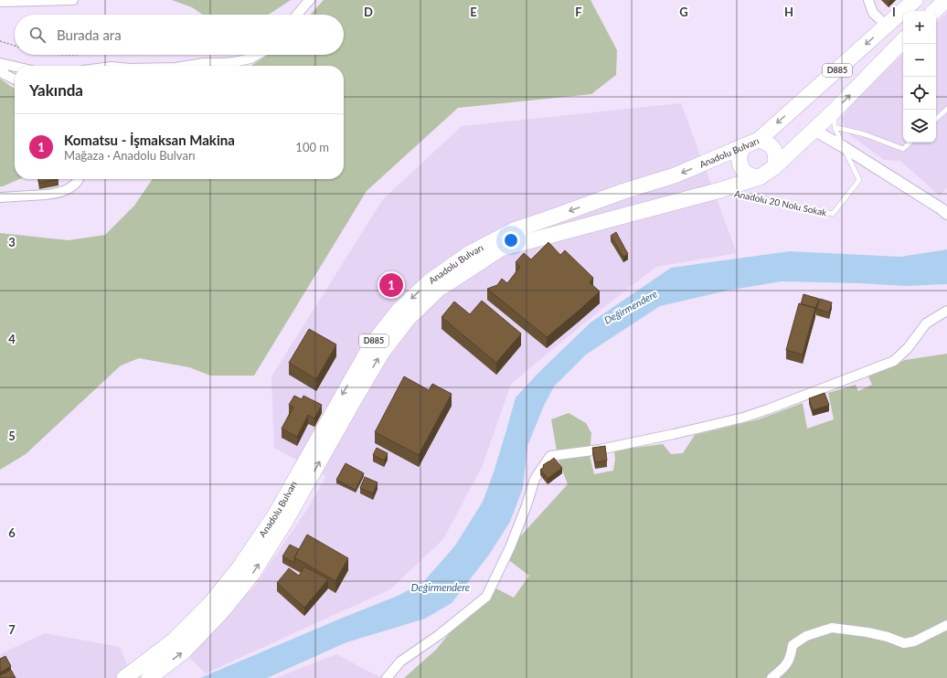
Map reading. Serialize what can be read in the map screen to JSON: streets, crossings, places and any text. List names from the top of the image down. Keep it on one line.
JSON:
{"streets":{"highway":["D885","Anadolu Bulvarı"],"lane":["Anadolu 20 Nolu Sokak"]},"crossings":[["Anadolu Bulvarı","Anadolu 20 Nolu Sokak"]],"water":["Değirmendere"],"page":{"map_buttons":["+","−"],"search":"Burada ara","heading":"Yakında","list":[{"mark":"1","name":"Komatsu - İşmaksan Makina","note":"Mağaza · Anadolu Bulvarı","value":"100 m"}],"pins":"1"},"grid":{"columns":["D","E","F","G","H","I"],"rows":["3","4","5","6","7"]}}
